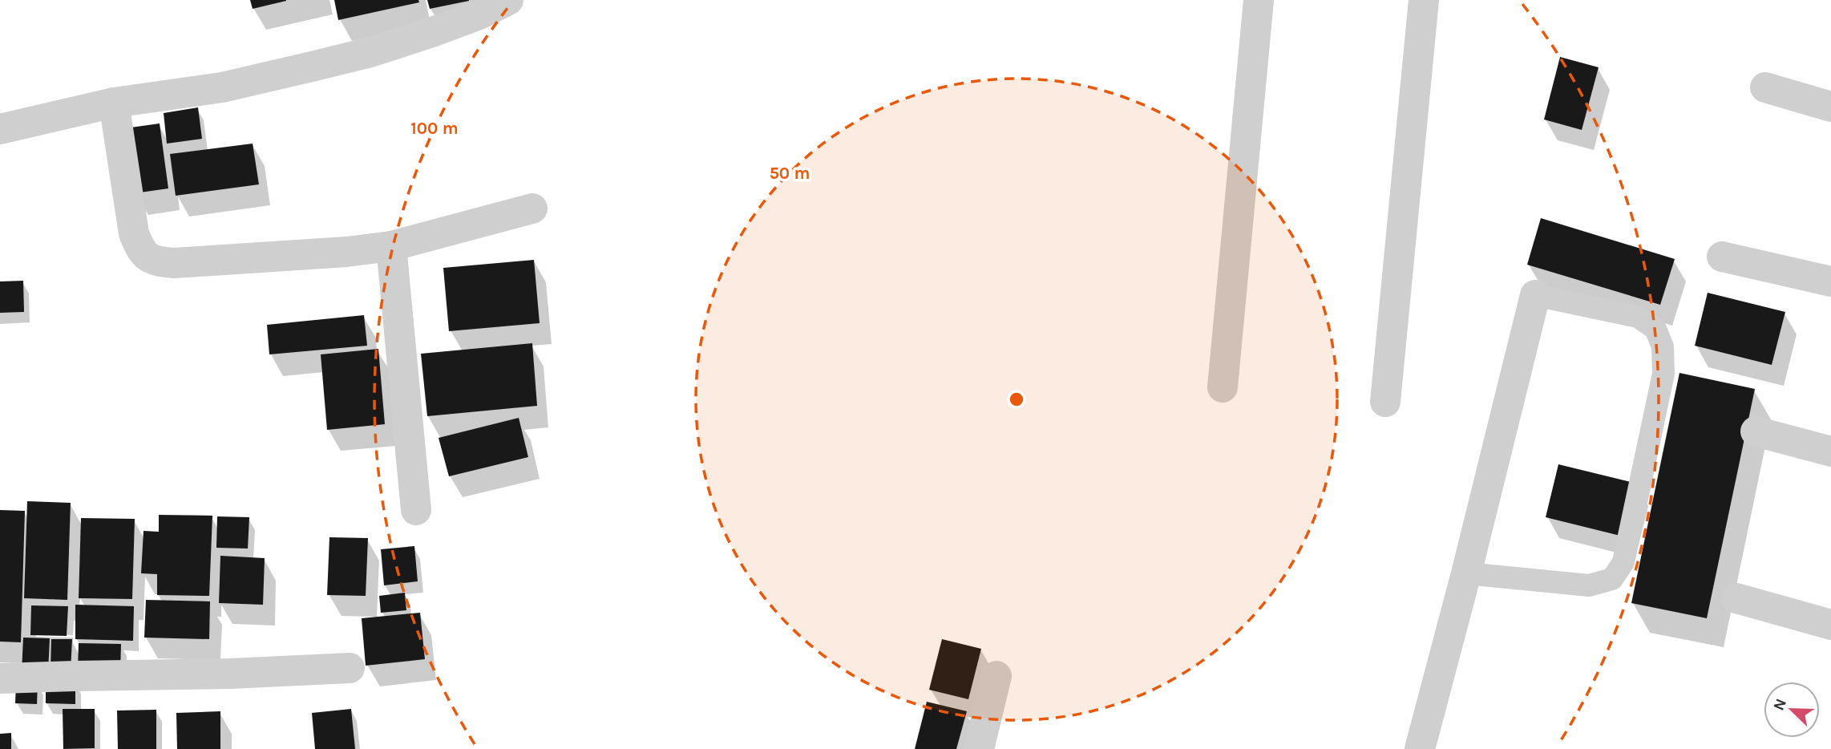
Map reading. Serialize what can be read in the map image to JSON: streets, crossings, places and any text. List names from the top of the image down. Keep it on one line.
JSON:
{"north":"top left","rings":["100 m","50 m"]}
